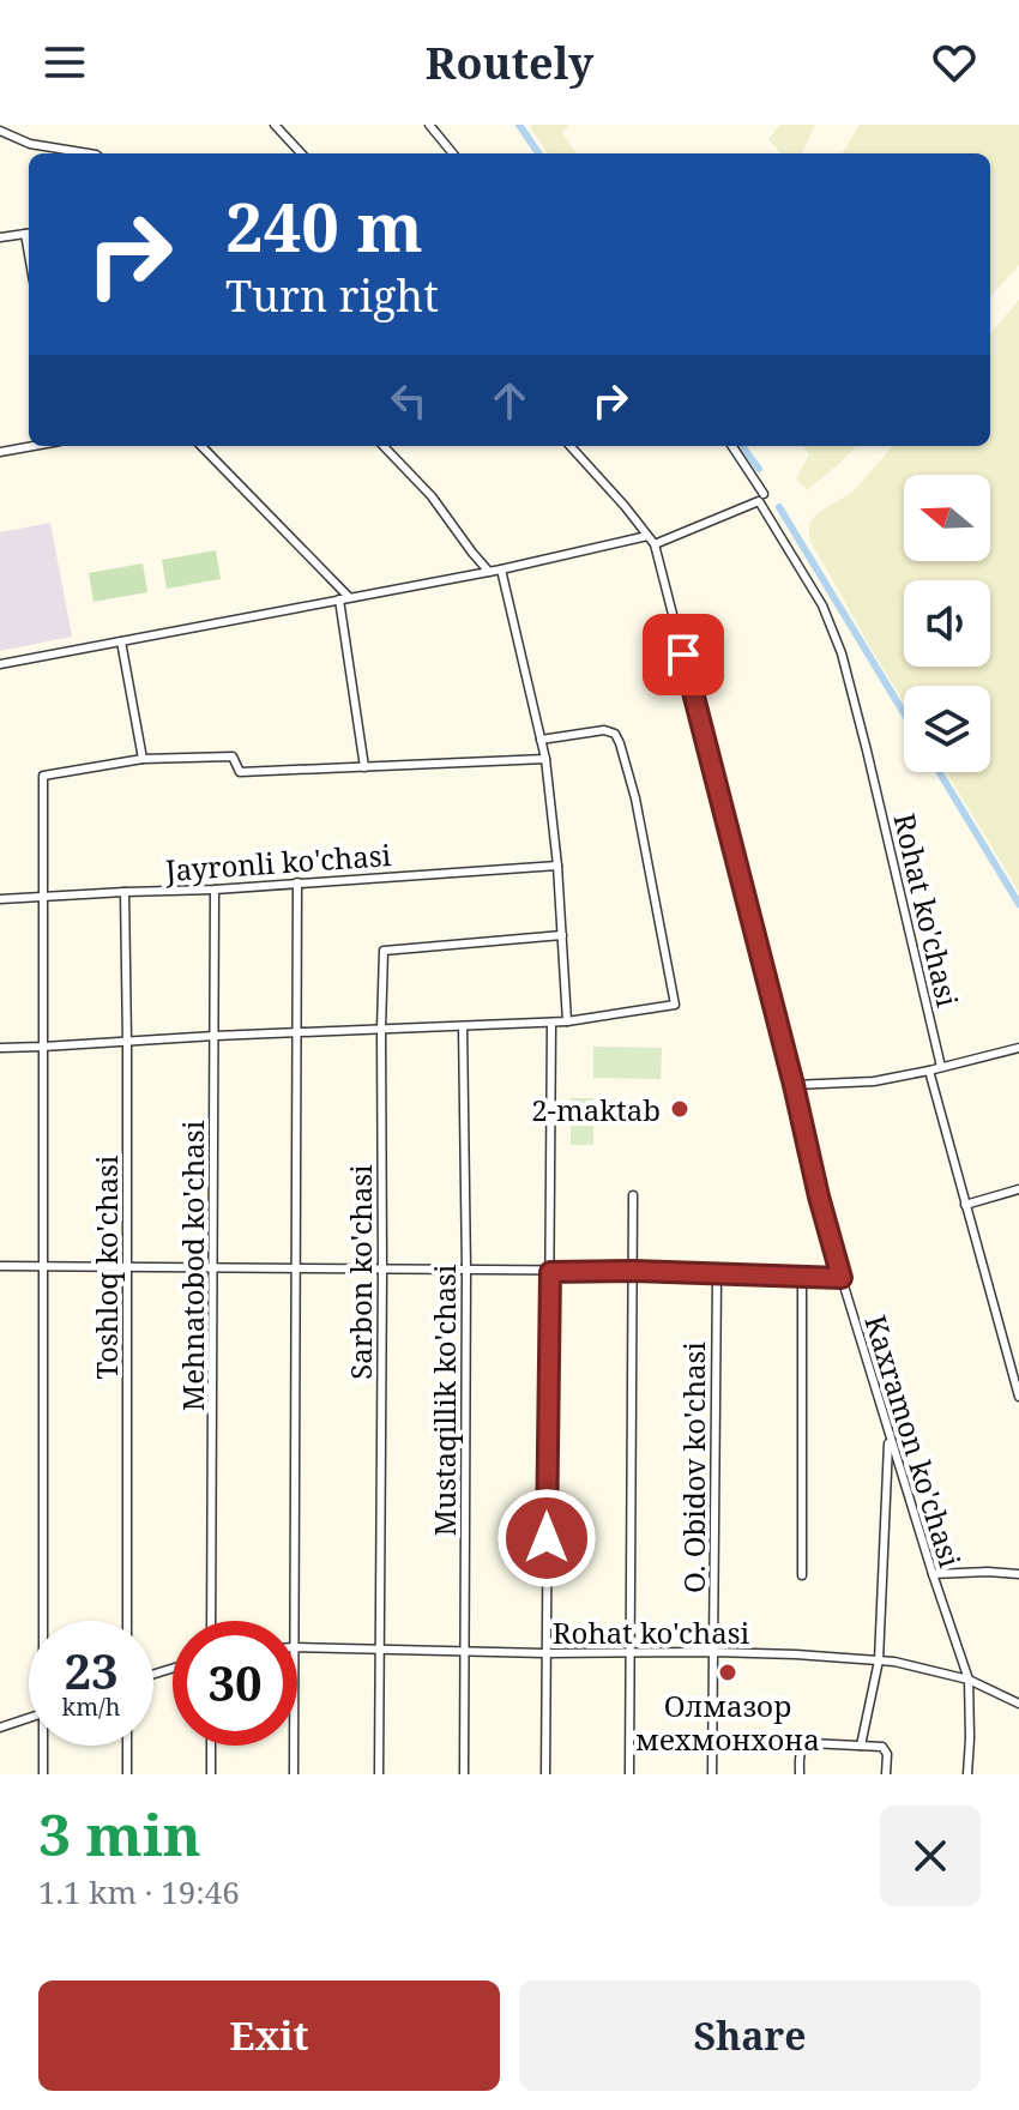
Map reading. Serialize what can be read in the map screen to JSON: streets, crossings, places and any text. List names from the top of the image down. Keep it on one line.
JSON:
{"streets":{"street":["Jayronli ko'chasi","Rohat ko'chasi","Mehnatobod ko'chasi","Toshloq ko'chasi","Sarbon ko'chasi","Mustaqillik ko'chasi","Kaxramon ko'chasi","O. Obidov ko'chasi"]},"crossings":[["Jayronli ko'chasi","Mehnatobod ko'chasi"],["Jayronli ko'chasi","Toshloq ko'chasi"],["Rohat ko'chasi","Sarbon ko'chasi"],["Rohat ko'chasi","Mustaqillik ko'chasi"],["Rohat ko'chasi","Kaxramon ko'chasi"],["Rohat ko'chasi","O. Obidov ko'chasi"]],"places":["2-maktab","Олмазор мехмонхона"],"north":"left","page":{"header":"Routely","turn":["240 m","Turn right"],"speed":"23 km/h","limit":"30","heading":["3 min","1.1 km · 19:46"],"buttons":["Exit","Share"]}}
